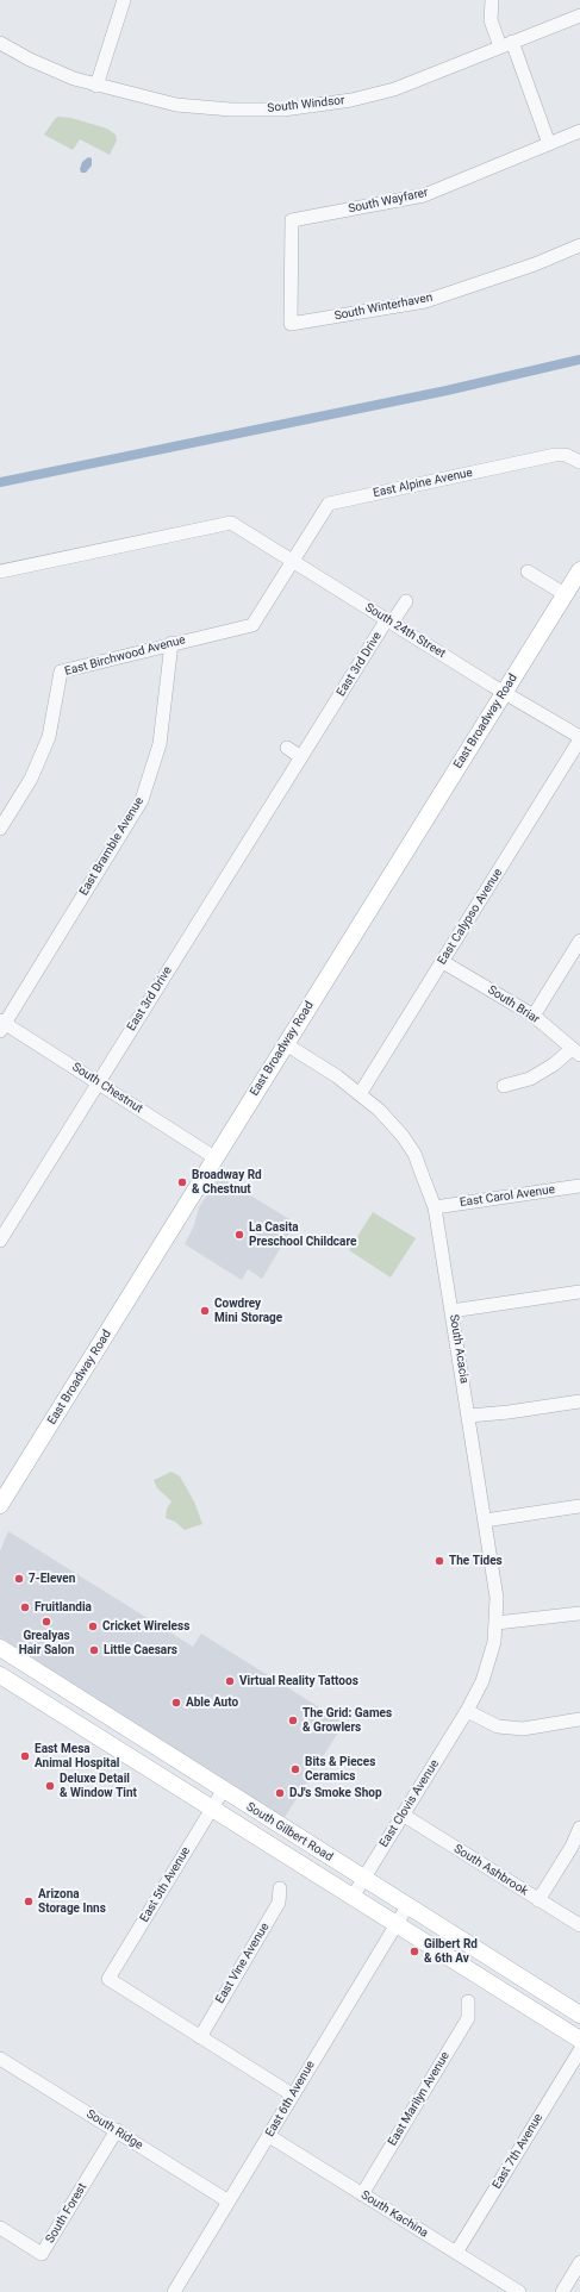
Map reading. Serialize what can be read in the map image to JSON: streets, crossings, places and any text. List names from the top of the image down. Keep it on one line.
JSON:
{"streets":{"main road":["East Broadway Road","South Gilbert Road"],"street":["South Windsor","South Wayfarer","South Winterhaven","East Alpine Avenue","South 24th Street","East Birchwood Avenue","East 3rd Drive","East Bramble Avenue","East Calypso Avenue","South Briar","South Chestnut","East Carol Avenue","South Acacia","East Clovis Avenue","South Ashbrook","East 5th Avenue","East Vine Avenue","East 6th Avenue","East Marilyn Avenue","South Ridge","East 7th Avenue","South Forest","South Kachina"]},"crossings":[["South Wayfarer","South Winterhaven"],["East Alpine Avenue","South 24th Street"],["East Alpine Avenue","East Birchwood Avenue"],["South 24th Street","East Birchwood Avenue"],["South 24th Street","East 3rd Drive"],["South 24th Street","East Broadway Road"],["South 24th Street","East Calypso Avenue"],["East Birchwood Avenue","East Bramble Avenue"],["East 3rd Drive","South Chestnut"],["East Broadway Road","South Chestnut"],["East Broadway Road","South Acacia"],["East Bramble Avenue","South Chestnut"],["East Calypso Avenue","South Briar"],["East Calypso Avenue","South Acacia"],["East Carol Avenue","South Acacia"],["South Acacia","East Clovis Avenue"],["East Clovis Avenue","South Gilbert Road"],["East Clovis Avenue","South Ashbrook"],["South Gilbert Road","East 5th Avenue"],["South Gilbert Road","East 6th Avenue"],["East 5th Avenue","East Vine Avenue"],["East 6th Avenue","South Ridge"],["East 6th Avenue","South Kachina"],["East Marilyn Avenue","South Kachina"],["South Ridge","South Forest"],["East 7th Avenue","South Kachina"]],"places":["Broadway Rd & Chestnut","La Casita Preschool Childcare","Cowdrey Mini Storage","The Tides","7-Eleven","Fruitlandia","Grealyas Hair Salon","Cricket Wireless","Little Caesars","Virtual Reality Tattoos","Able Auto","The Grid: Games & Growlers","East Mesa Animal Hospital","Bits & Pieces Ceramics","Deluxe Detail & Window Tint","DJ's Smoke Shop","Arizona Storage Inns","Gilbert Rd & 6th Av"]}
